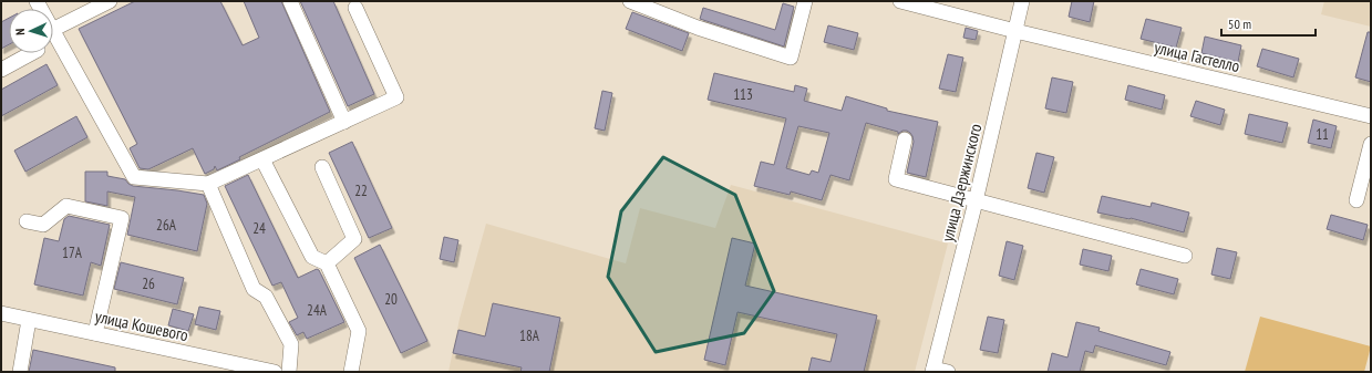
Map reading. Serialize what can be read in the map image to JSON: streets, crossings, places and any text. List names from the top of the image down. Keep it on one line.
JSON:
{"streets":{"street":["улица Гастелло","улица Дзержинского","улица Кошевого"]},"crossings":[["улица Гастелло","улица Дзержинского"]],"house_numbers":["113","11","22","26А","24","17А","26","20","24А","18А"],"scale_bar":"50 m","north":"left"}
